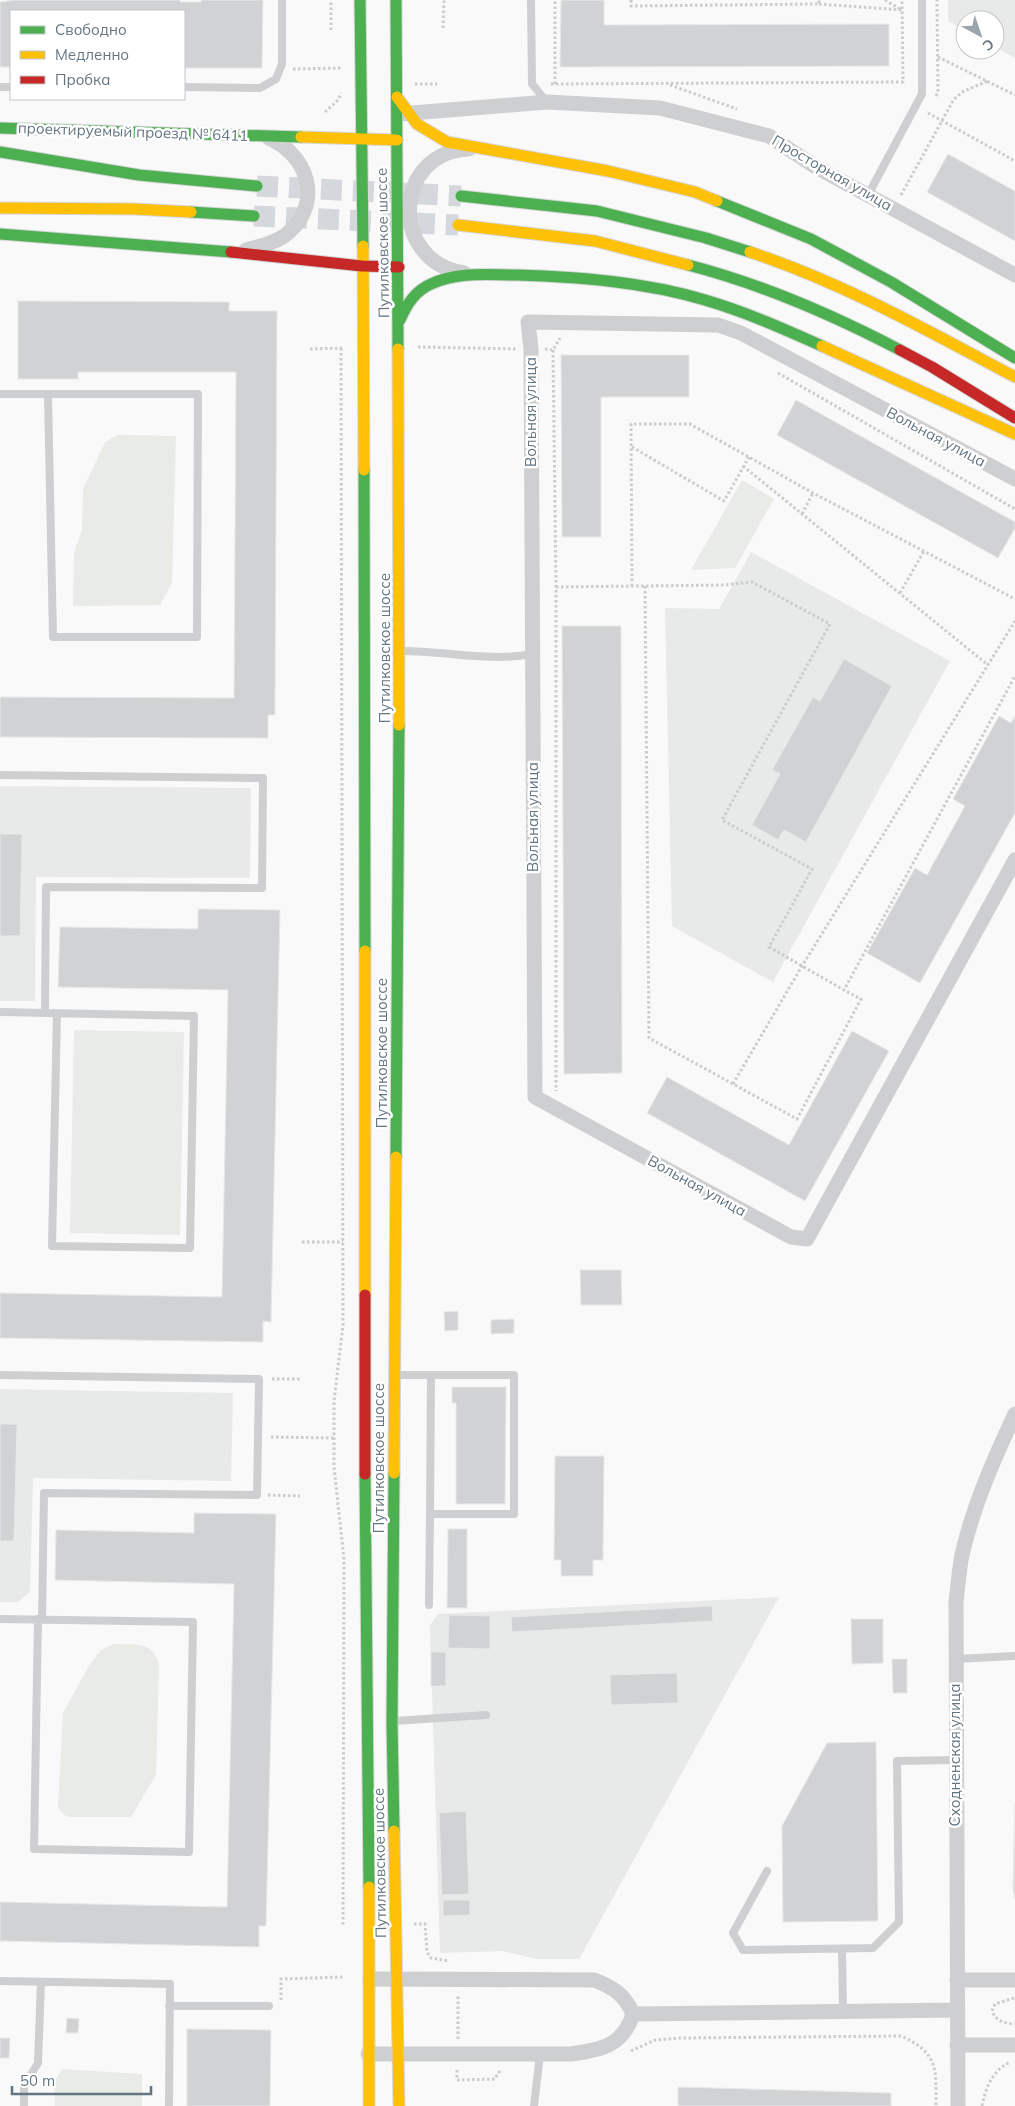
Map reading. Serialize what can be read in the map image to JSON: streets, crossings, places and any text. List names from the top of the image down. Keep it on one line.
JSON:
{"streets":{"main road":["проектируемый проезд № 6411","Путилковское шоссе"],"street":["Просторная улица","Вольная улица","Сходненская улица"]},"crossings":[["проектируемый проезд № 6411","Путилковское шоссе"],["Просторная улица","Путилковское шоссе"]],"legend":["Свободно","Медленно","Пробка"],"scale_bar":"50 m","north":"bottom right"}
